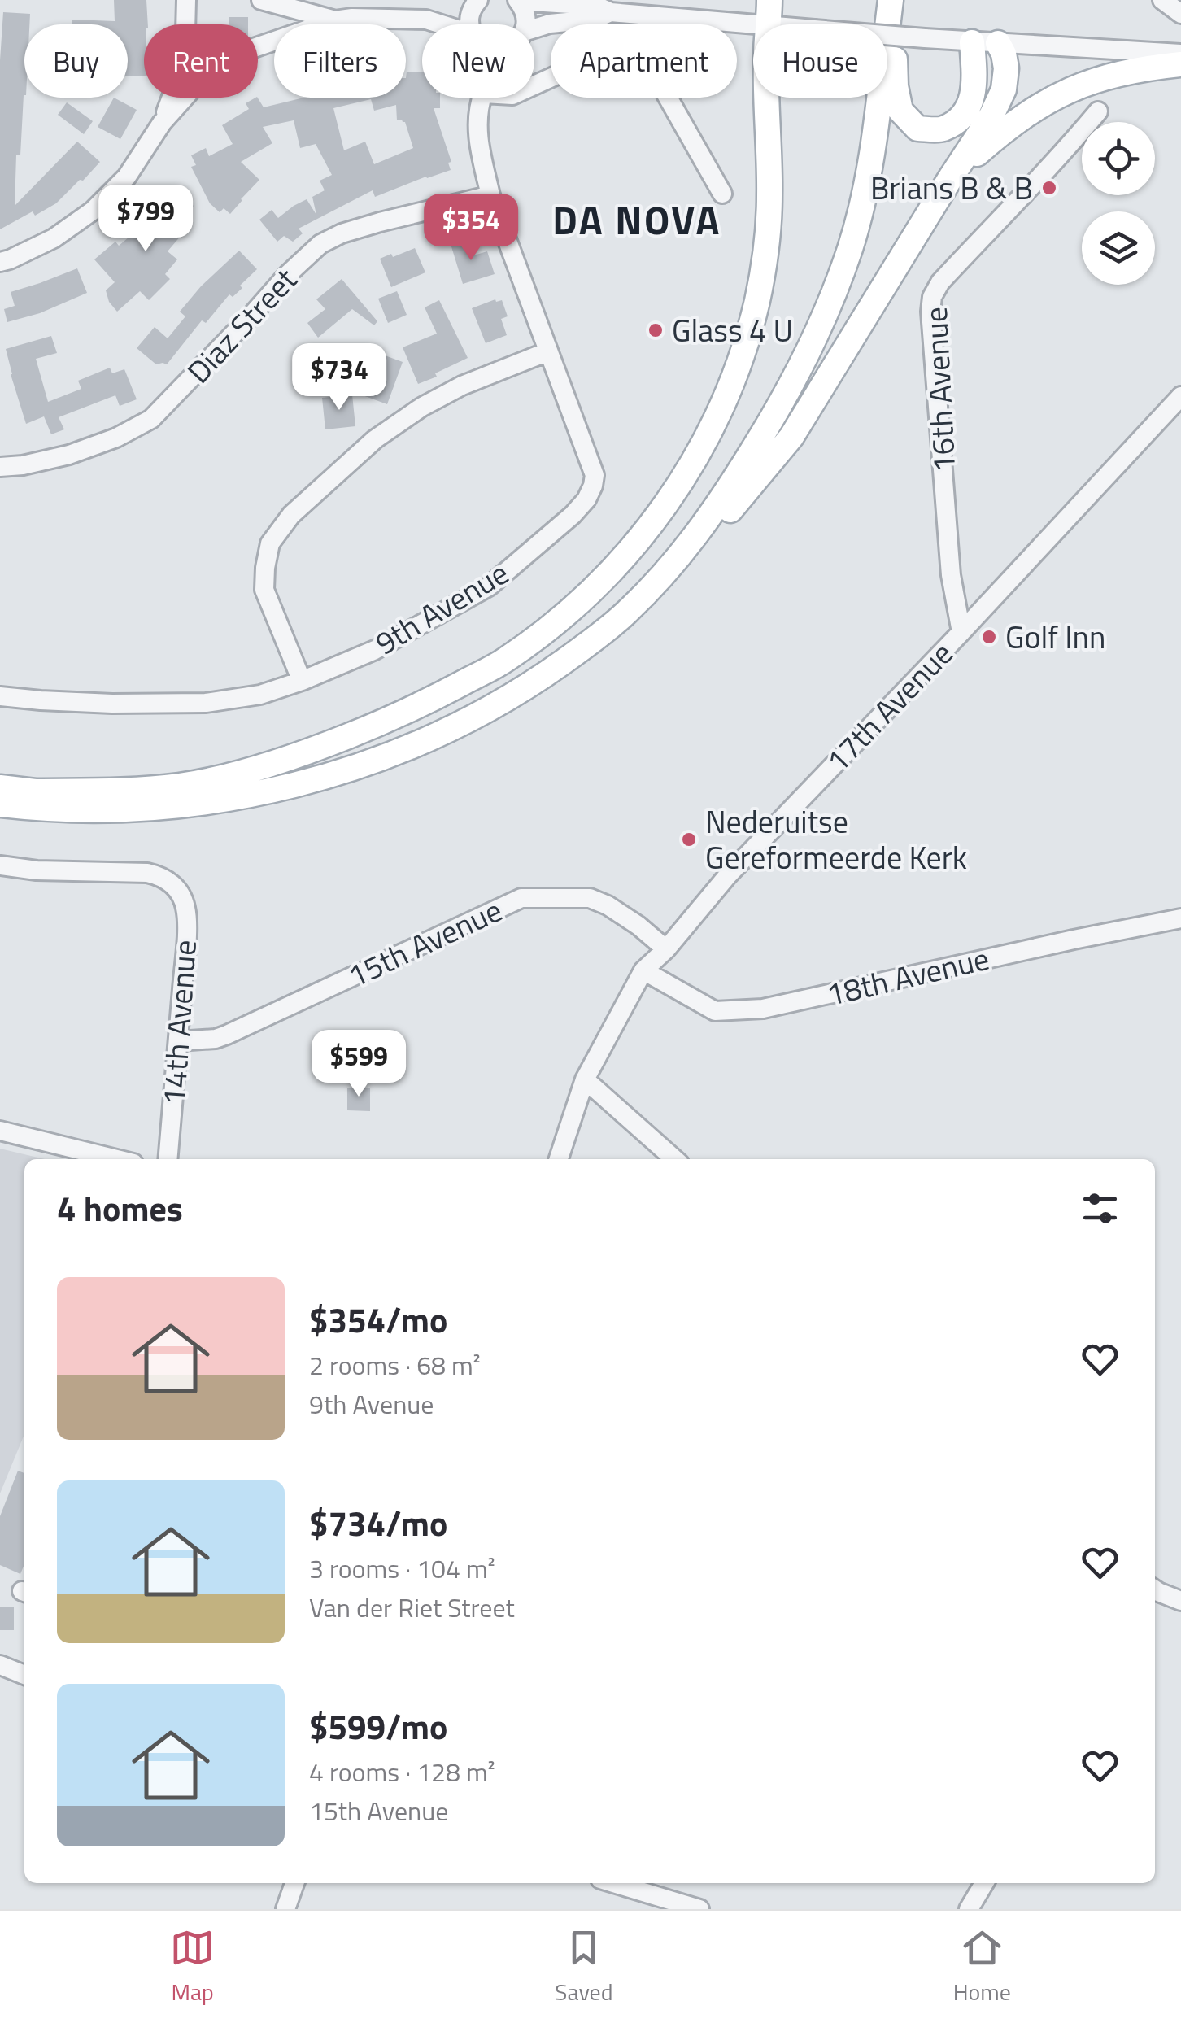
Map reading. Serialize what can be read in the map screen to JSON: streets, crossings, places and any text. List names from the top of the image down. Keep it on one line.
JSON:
{"streets":{"street":["Diaz Street","16th Avenue","9th Avenue","17th Avenue","15th Avenue","18th Avenue","14th Avenue"]},"crossings":[["Diaz Street","9th Avenue"],["16th Avenue","17th Avenue"],["17th Avenue","15th Avenue"],["17th Avenue","18th Avenue"],["15th Avenue","14th Avenue"]],"districts":["DA NOVA"],"places":["Brians B & B","Glass 4 U","Golf Inn","Nederuitse Gereformeerde Kerk"],"page":{"chip":["Buy","Rent","Filters","New","Apartment","House"],"price":["$799","$354","$734","$599"],"heading":"4 homes","list":[{"name":"$354/mo","note":"2 rooms · 68 m² · 9th Avenue"},{"name":"$734/mo","note":"3 rooms · 104 m² · Van der Riet Street"},{"name":"$599/mo","note":"4 rooms · 128 m² · 15th Avenue"}],"tabs":["Map","Saved","Home"]}}
